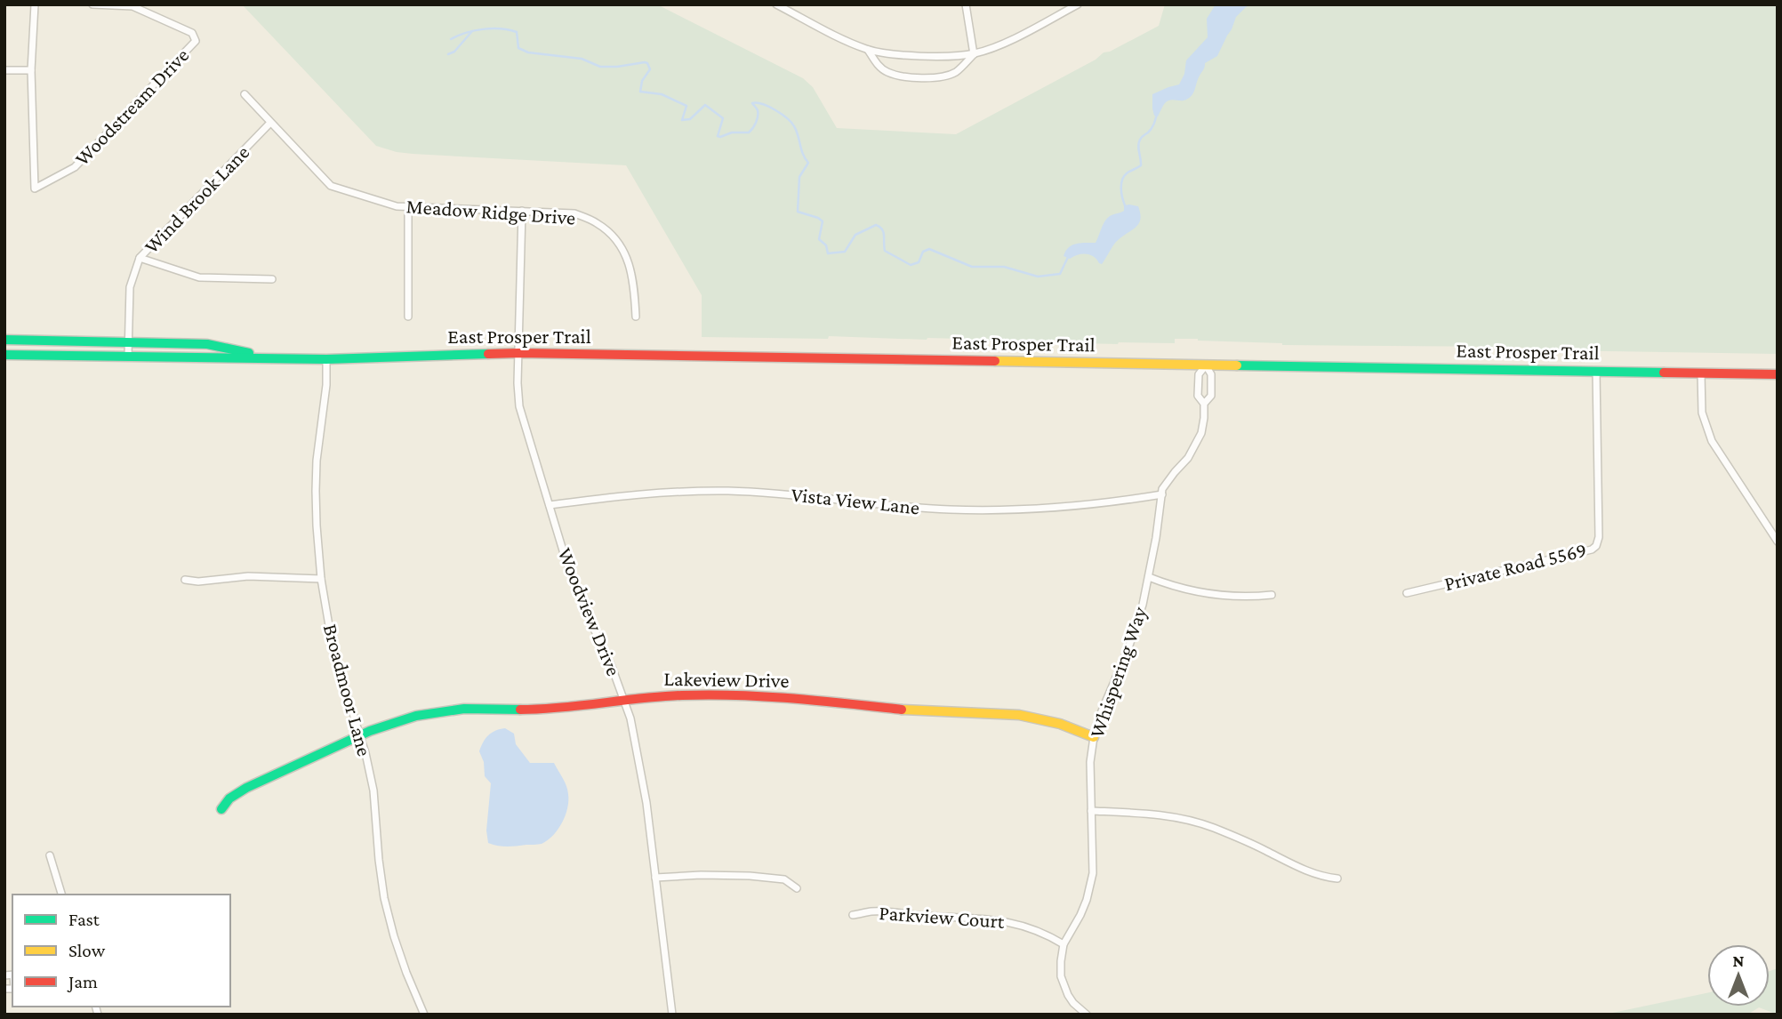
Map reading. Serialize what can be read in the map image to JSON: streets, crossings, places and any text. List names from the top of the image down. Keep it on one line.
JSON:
{"streets":{"main road":["East Prosper Trail","Lakeview Drive"],"street":["Woodstream Drive","Wind Brook Lane","Meadow Ridge Drive","Vista View Lane","Private Road 5569","Woodview Drive","Whispering Way","Broadmoor Lane","Parkview Court"]},"crossings":[["Wind Brook Lane","Meadow Ridge Drive"],["Wind Brook Lane","East Prosper Trail"],["Meadow Ridge Drive","Woodview Drive"],["East Prosper Trail","Private Road 5569"],["East Prosper Trail","Woodview Drive"],["East Prosper Trail","Whispering Way"],["East Prosper Trail","Broadmoor Lane"],["Vista View Lane","Woodview Drive"],["Vista View Lane","Whispering Way"],["Woodview Drive","Lakeview Drive"],["Whispering Way","Lakeview Drive"],["Whispering Way","Parkview Court"],["Lakeview Drive","Broadmoor Lane"]],"legend":["Fast","Slow","Jam"],"north":"top"}
